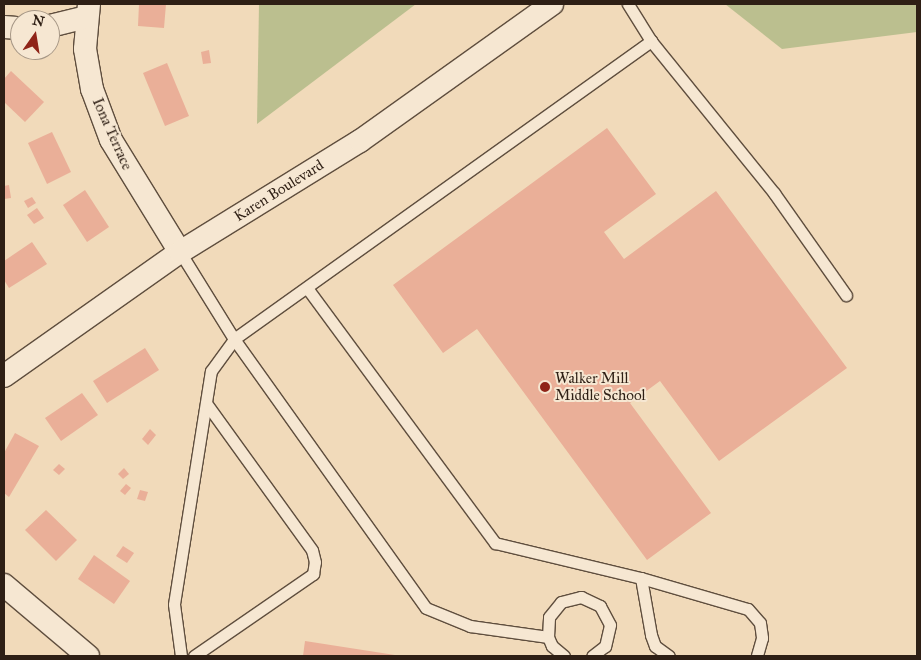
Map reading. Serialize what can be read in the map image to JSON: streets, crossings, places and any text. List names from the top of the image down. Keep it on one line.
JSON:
{"streets":{"street":["Iona Terrace","Karen Boulevard"]},"crossings":[["Iona Terrace","Karen Boulevard"]],"places":["Walker Mill Middle School"],"north":"top"}
